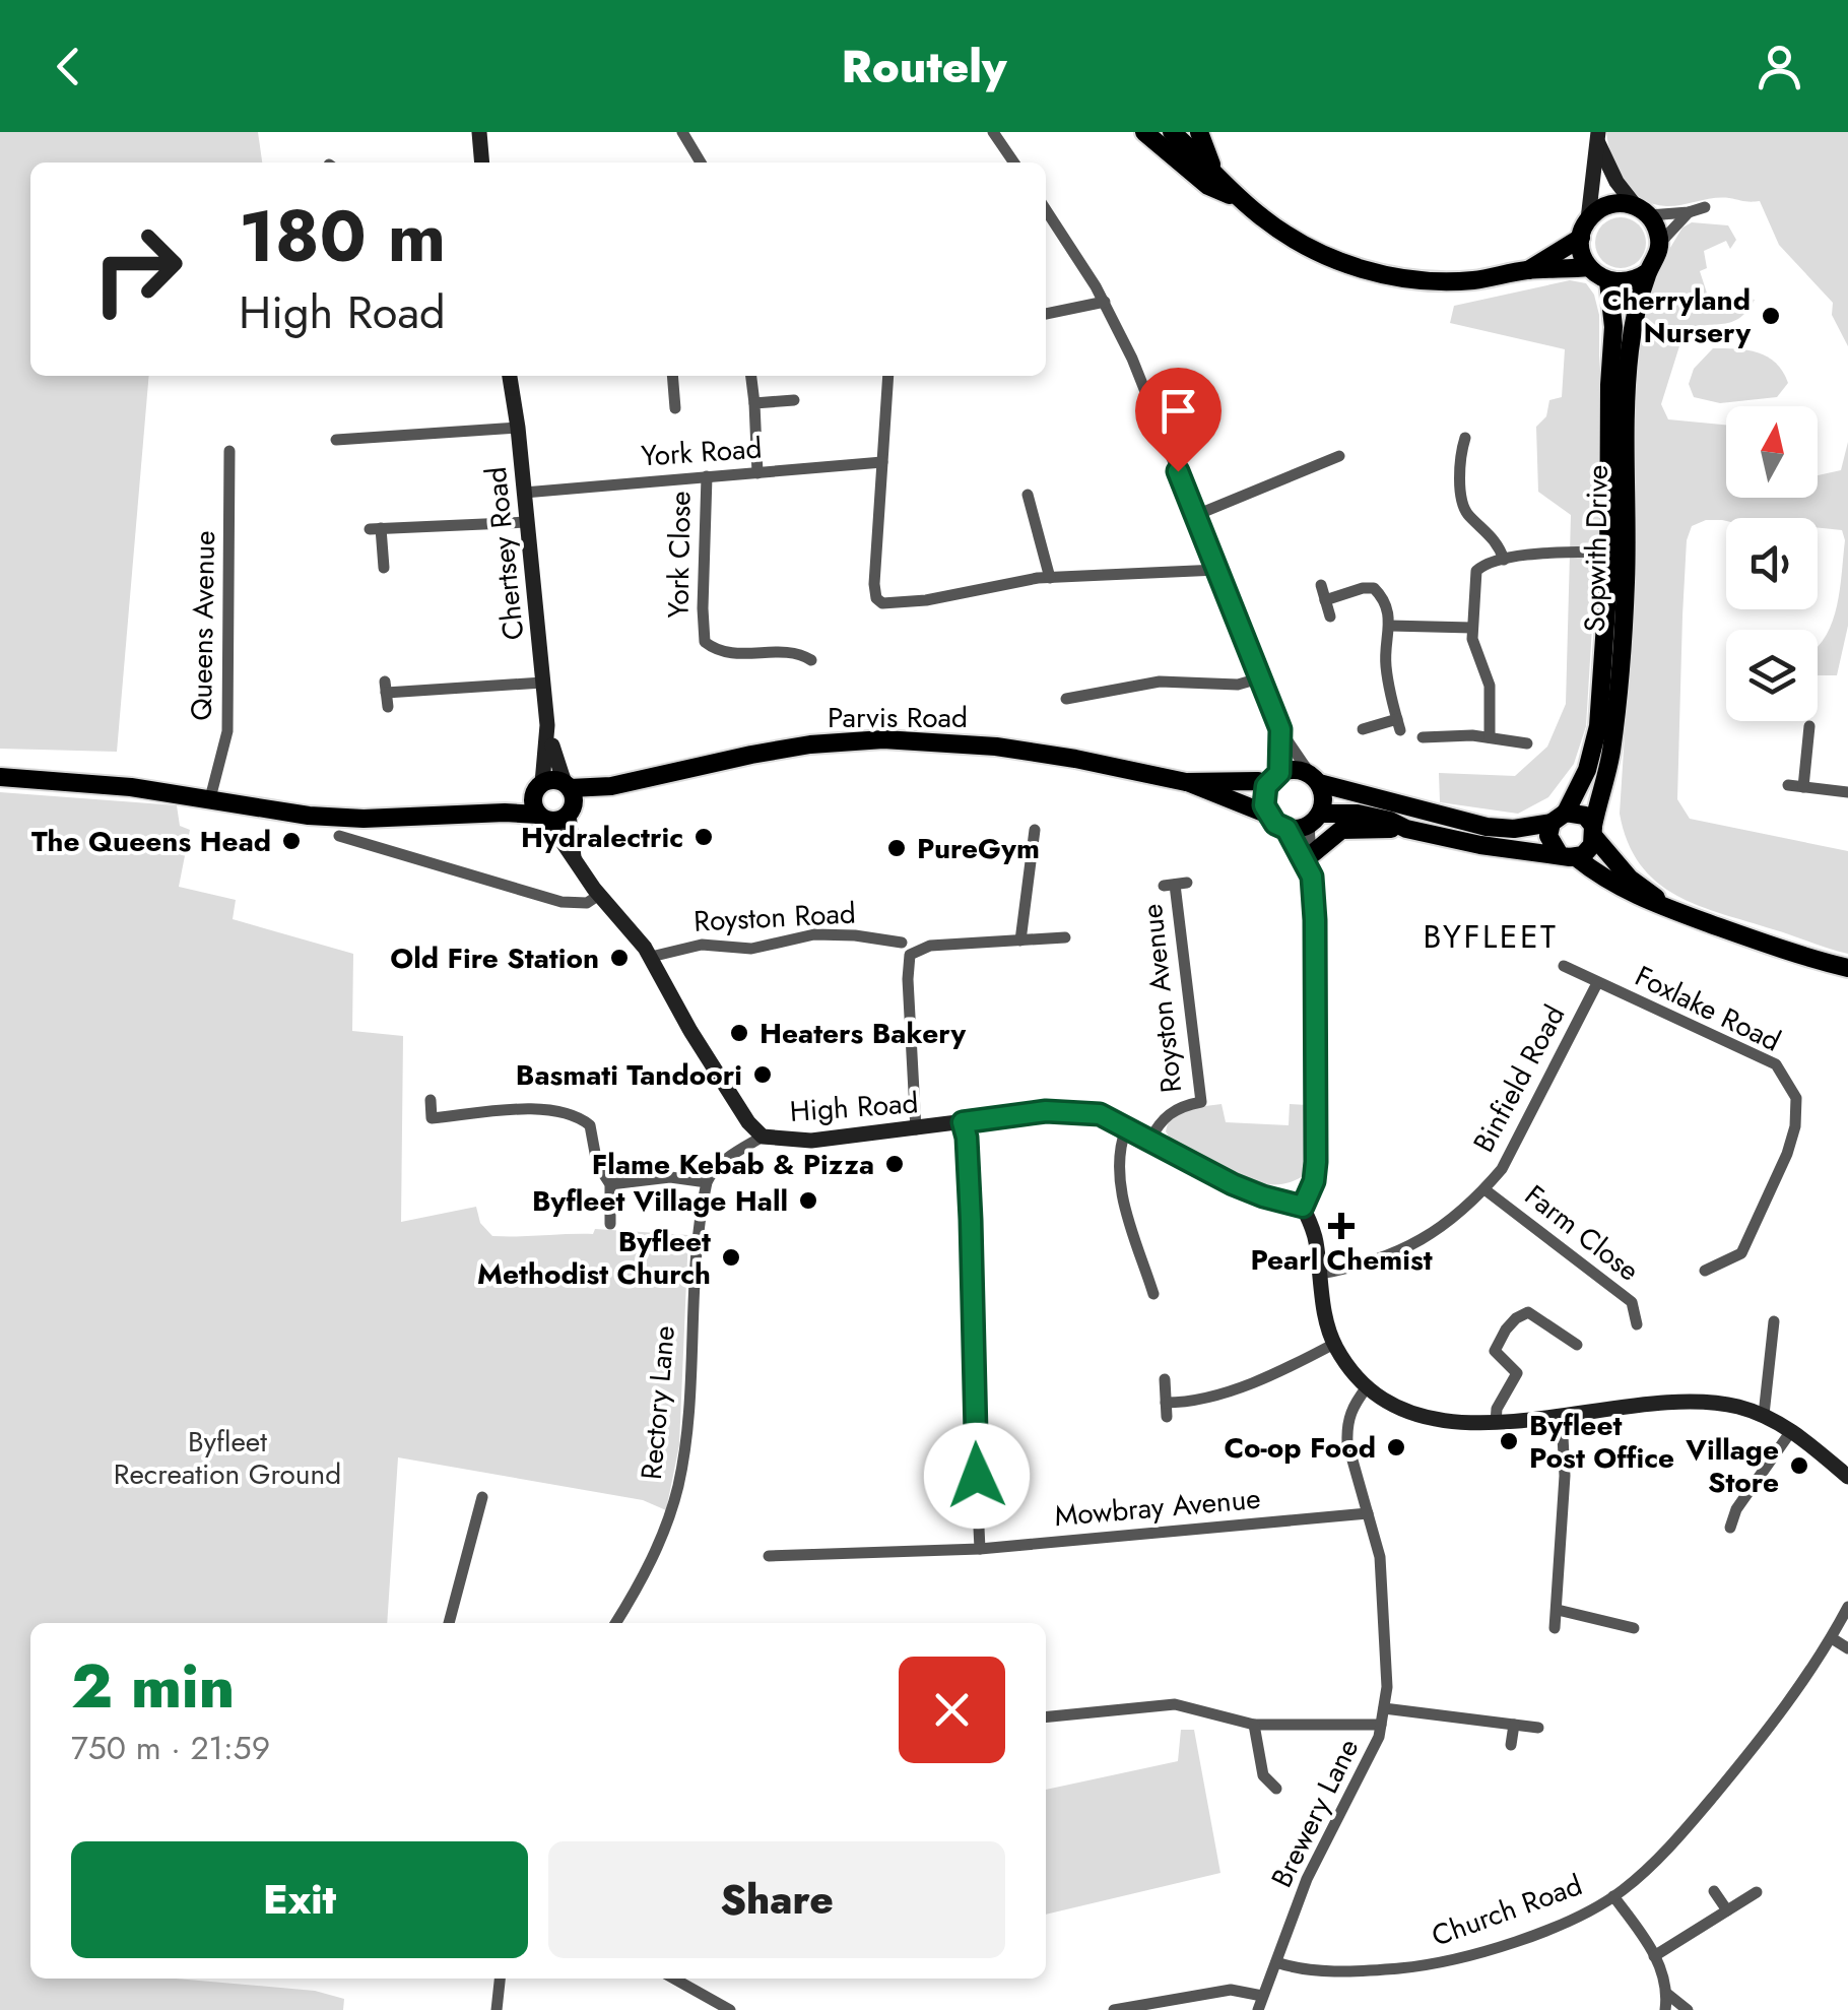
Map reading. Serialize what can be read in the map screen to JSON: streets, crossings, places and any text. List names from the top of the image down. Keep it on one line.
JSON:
{"streets":{"main road":["Sopwith Drive","Parvis Road"],"street":["York Road","Chertsey Road","York Close","Queens Avenue","Royston Road","Royston Avenue","Foxlake Road","Binfield Road","High Road","Farm Close","Rectory Lane","Mowbray Avenue","Brewery Lane","Church Road"]},"crossings":[["York Road","Chertsey Road"],["York Road","York Close"],["Chertsey Road","Parvis Road"],["Chertsey Road","High Road"],["Parvis Road","High Road"],["Royston Road","High Road"],["Royston Avenue","High Road"],["Foxlake Road","Binfield Road"],["Binfield Road","Farm Close"],["Mowbray Avenue","Brewery Lane"],["Brewery Lane","Church Road"]],"districts":["BYFLEET"],"parks":["Byfleet Recreation Ground"],"places":{"other":["Cherryland Nursery","Hydralectric","The Queens Head","PureGym","Old Fire Station","Heaters Bakery","Basmati Tandoori","Flame Kebab & Pizza","Byfleet Village Hall","Byfleet Methodist Church","Byfleet Post Office","Co-op Food","Village Store"],"health":["Pearl Chemist"]},"north":"top","page":{"header":"Routely","turn":["180 m","High Road"],"heading":["2 min","750 m · 21:59"],"buttons":["Exit","Share"]}}
